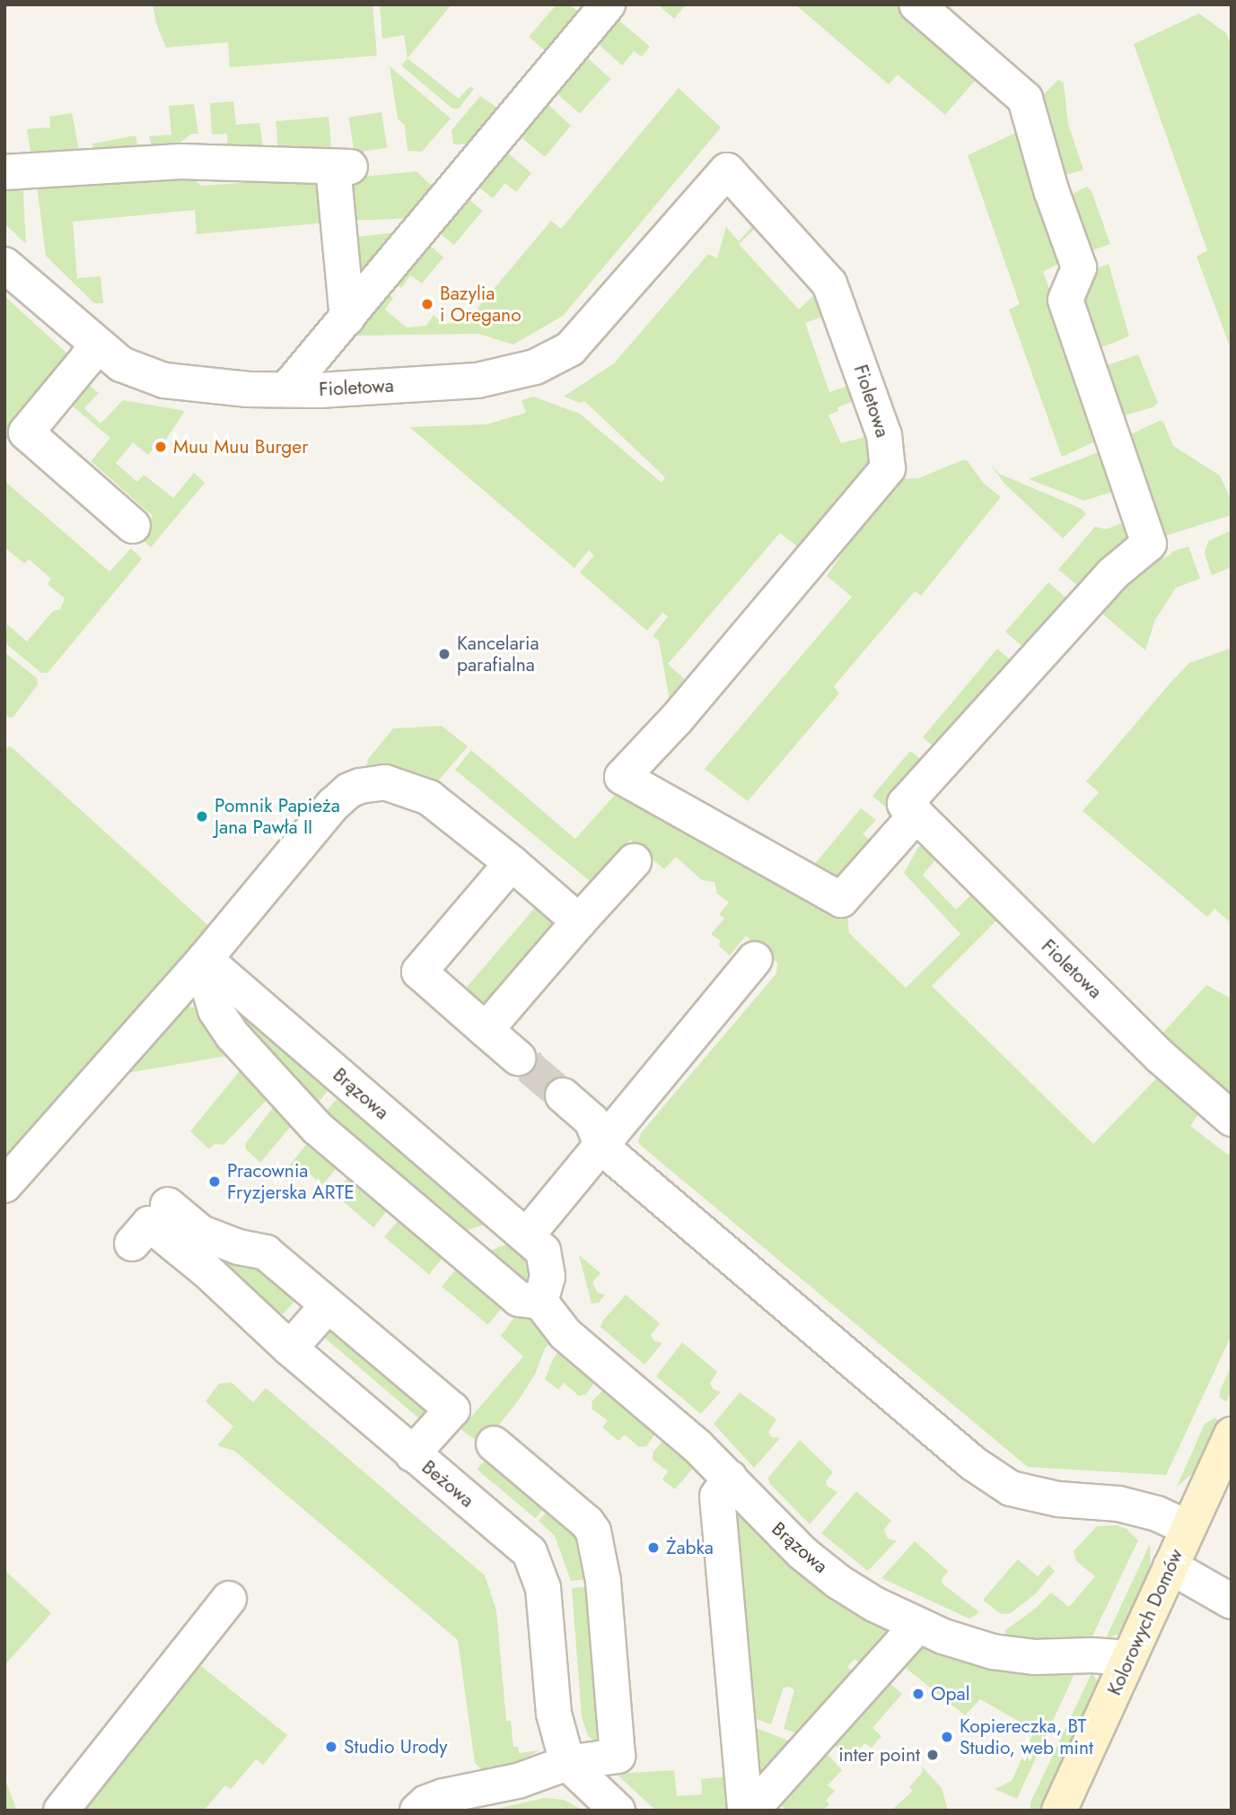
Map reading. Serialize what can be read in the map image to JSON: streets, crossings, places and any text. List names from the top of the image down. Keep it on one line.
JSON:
{"streets":{"street":["Fioletowa","Brązowa","Beżowa","Kolorowych Domów"]},"crossings":[["Brązowa","Kolorowych Domów"]],"places":["Bazylia i Oregano","Muu Muu Burger","Kancelaria parafialna","Pomnik Papieża Jana Pawła II","Pracownia Fryzjerska ARTE","Żabka","Opal","Kopiereczka, BT Studio, web mint","Studio Urody","inter point"]}
